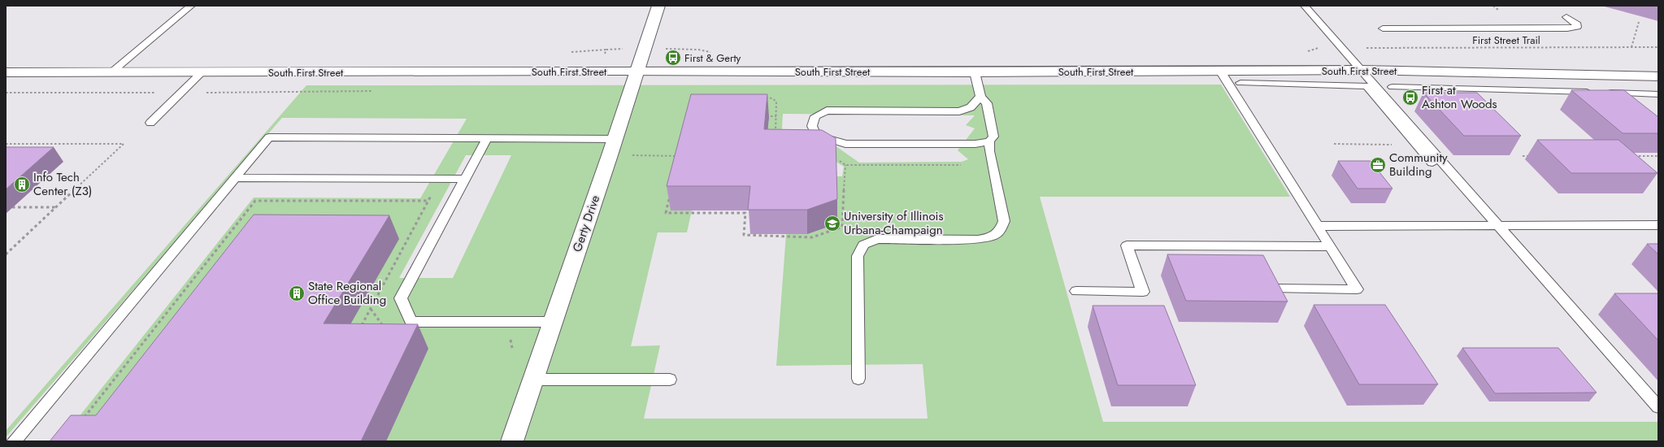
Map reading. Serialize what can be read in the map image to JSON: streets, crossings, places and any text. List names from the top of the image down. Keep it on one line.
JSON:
{"streets":{"street":["South First Street","Gerty Drive"],"path":["First Street Trail"]},"crossings":[["South First Street","Gerty Drive"]],"places":{"bus stop":["First & Gerty","First at Ashton Woods"],"office":["Community Building"],"building":["Info Tech Center (Z3)","State Regional Office Building"],"school or university":["University of Illinois Urbana-Champaign"]}}
